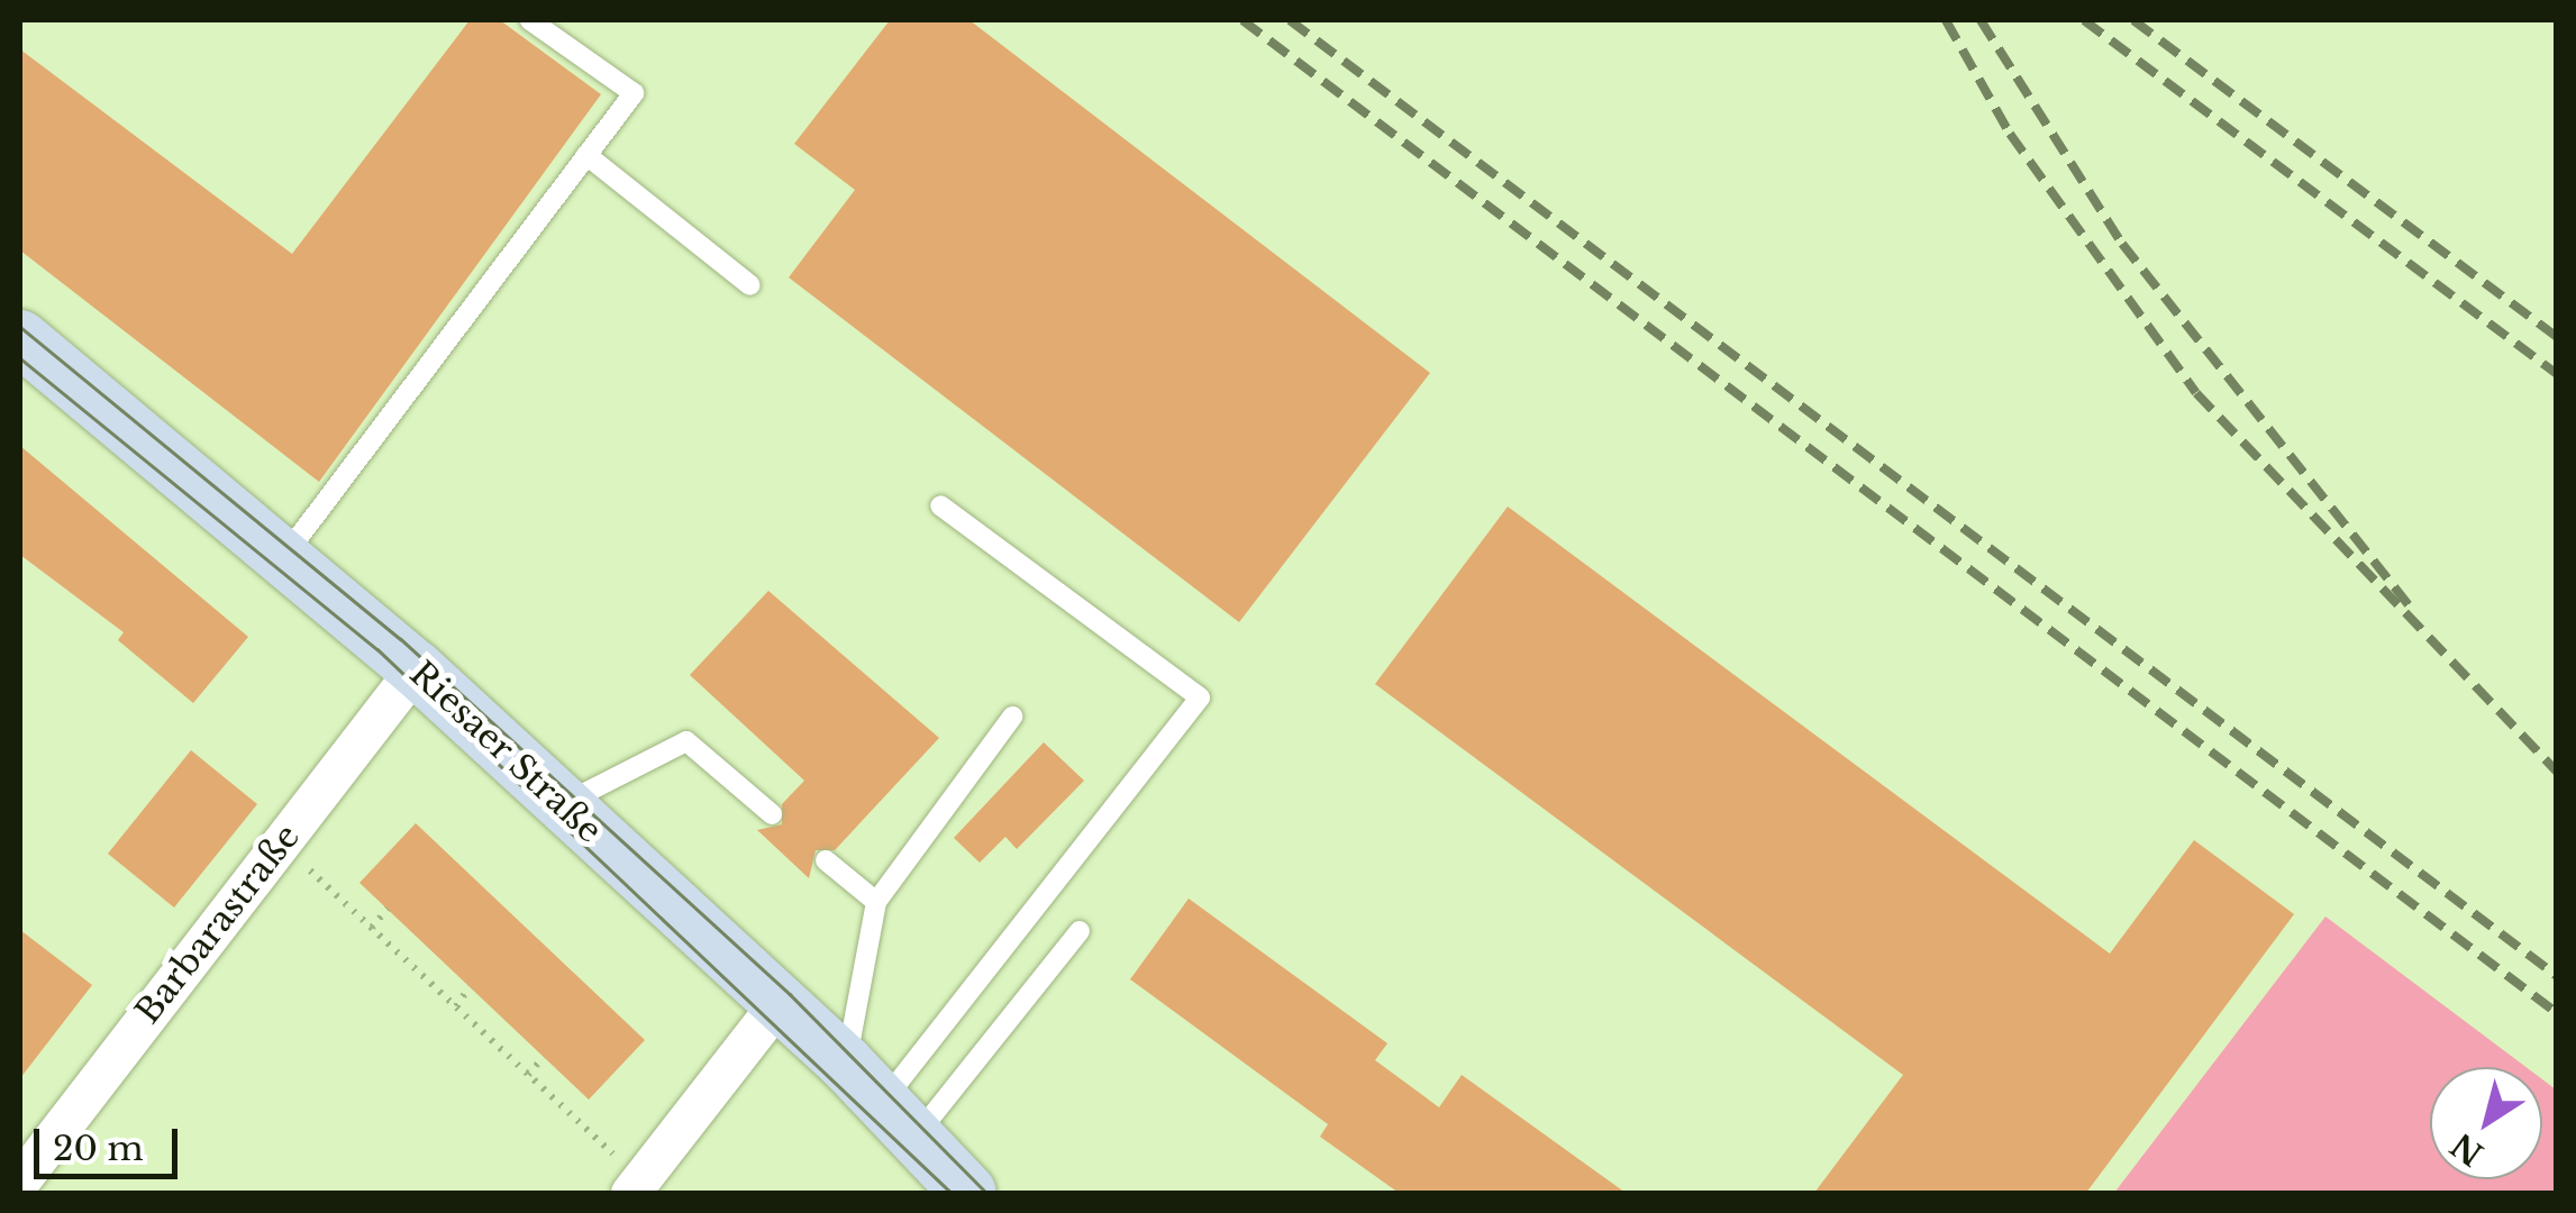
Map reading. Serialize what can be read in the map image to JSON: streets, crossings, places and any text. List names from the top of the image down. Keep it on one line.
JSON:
{"streets":{"main road":["Riesaer Straße"],"street":["Barbarastraße"]},"crossings":[["Riesaer Straße","Barbarastraße"]],"scale_bar":"20 m","north":"bottom left"}
